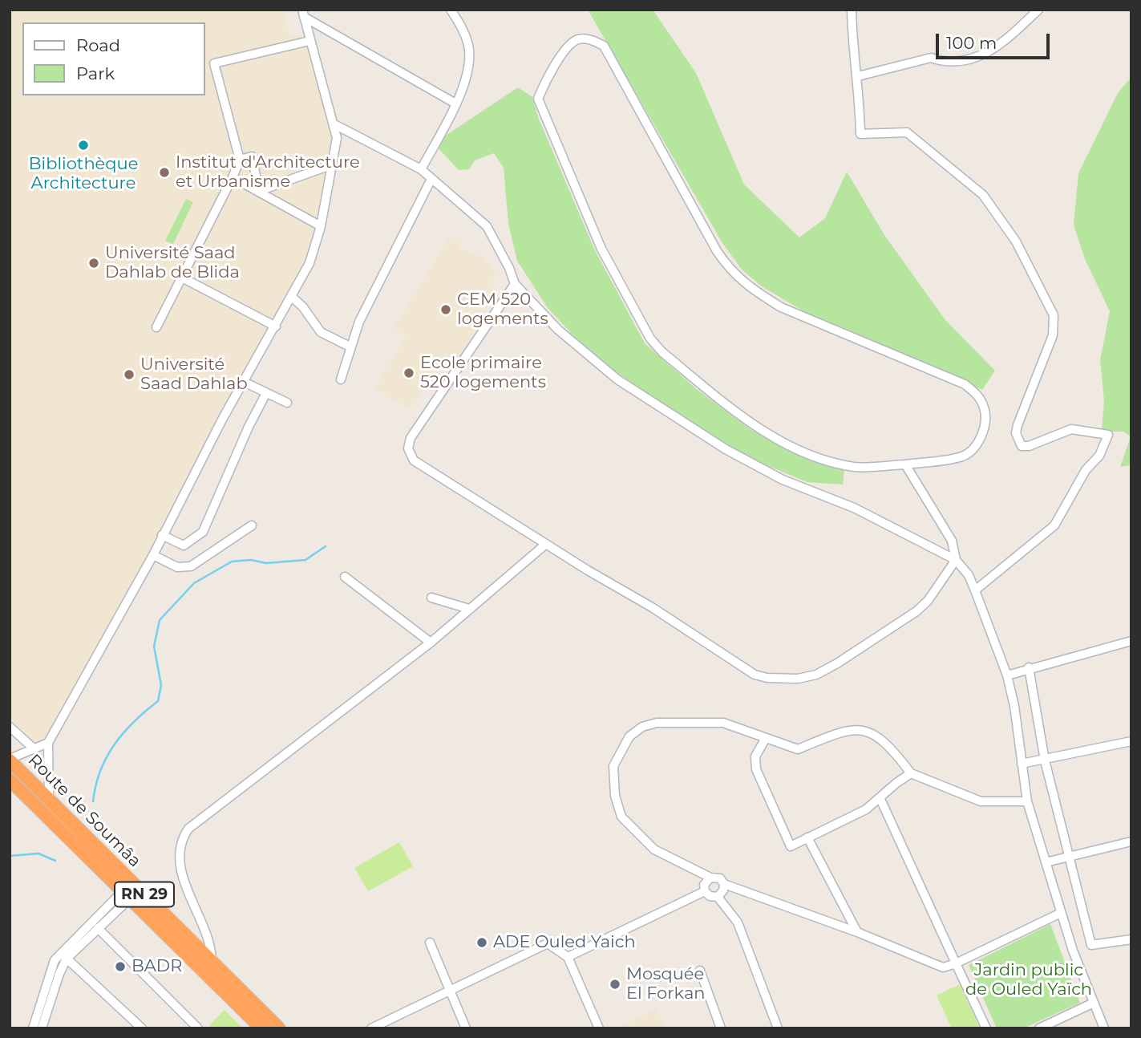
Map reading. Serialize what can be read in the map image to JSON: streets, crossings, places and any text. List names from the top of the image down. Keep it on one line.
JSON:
{"streets":{"highway":["Route de Soumâa","RN 29"]},"parks":["Jardin public de Ouled Yaïch"],"places":["Bibliothèque Architecture","Institut d'Architecture et Urbanisme","Université Saad Dahlab de Blida","CEM 520 logements","Ecole primaire 520 logements","Université Saad Dahlab","ADE Ouled Yaich","BADR","Mosquée El Forkan"],"legend":["Road","Park"],"scale_bar":"100 m"}
